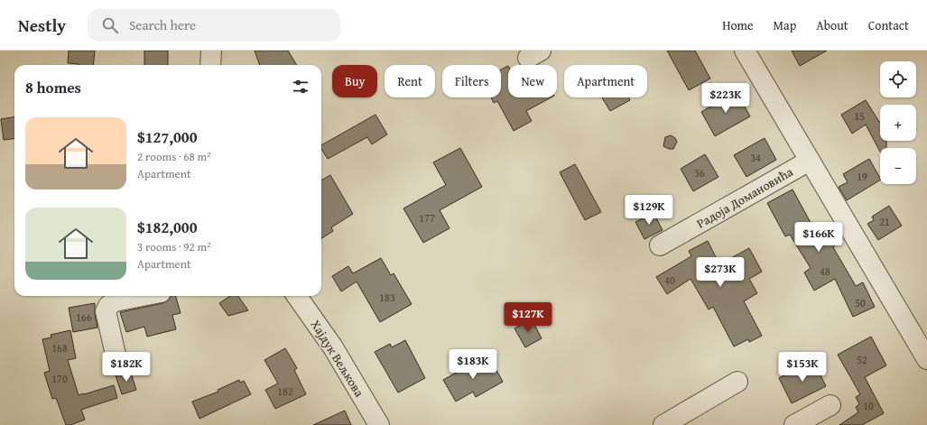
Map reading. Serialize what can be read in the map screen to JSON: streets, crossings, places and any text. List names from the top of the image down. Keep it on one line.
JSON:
{"streets":{"street":["Радоја Домановића","Хајдук Вељкова"]},"house_numbers":["15","34","36","19","177","21","48","40","183","50","166","168","52","170","182","10"],"page":{"header":"Nestly","search":"Search here","nav":["Home","Map","About","Contact"],"map_buttons":["+","−"],"chip":["Buy","Rent","Filters","New","Apartment"],"heading":"8 homes","price":["$223K","$129K","$166K","$273K","$127K","$183K","$182K","$153K"],"list":[{"name":"$127,000","note":"2 rooms · 68 m² · Apartment"},{"name":"$182,000","note":"3 rooms · 92 m² · Apartment"}]}}
